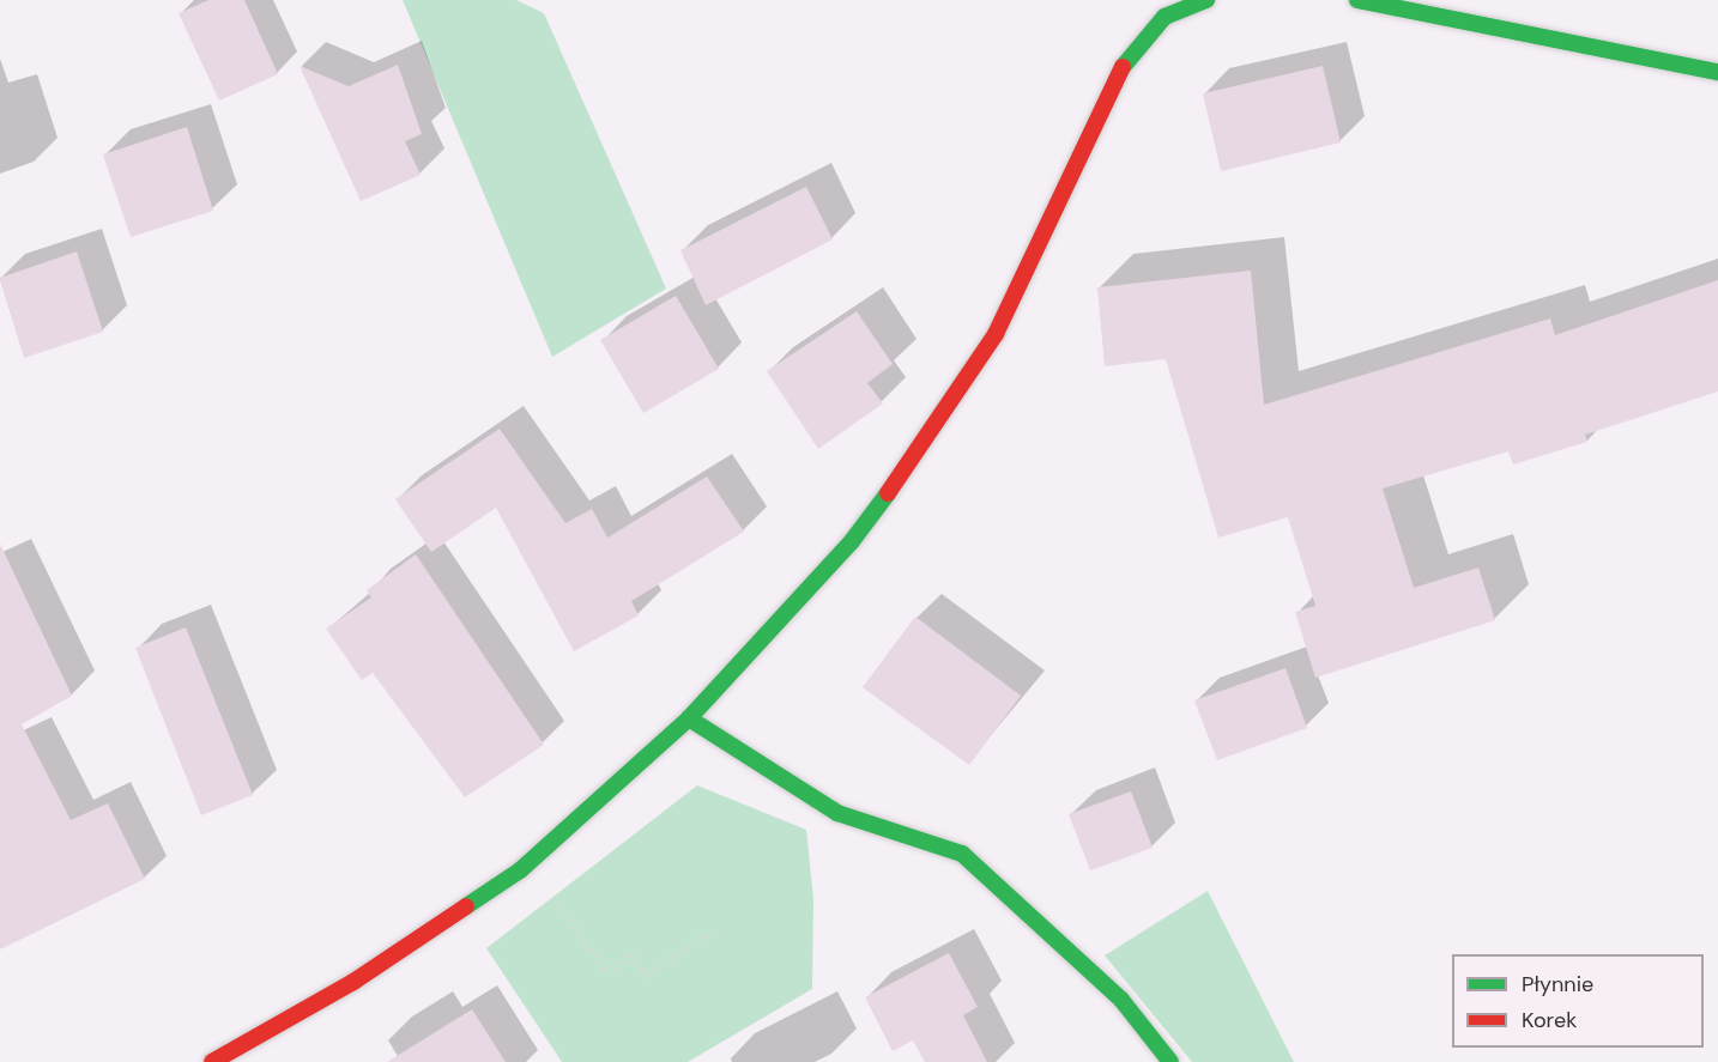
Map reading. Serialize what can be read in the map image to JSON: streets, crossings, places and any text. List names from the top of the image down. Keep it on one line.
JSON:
{"legend":["Płynnie","Korek"]}
